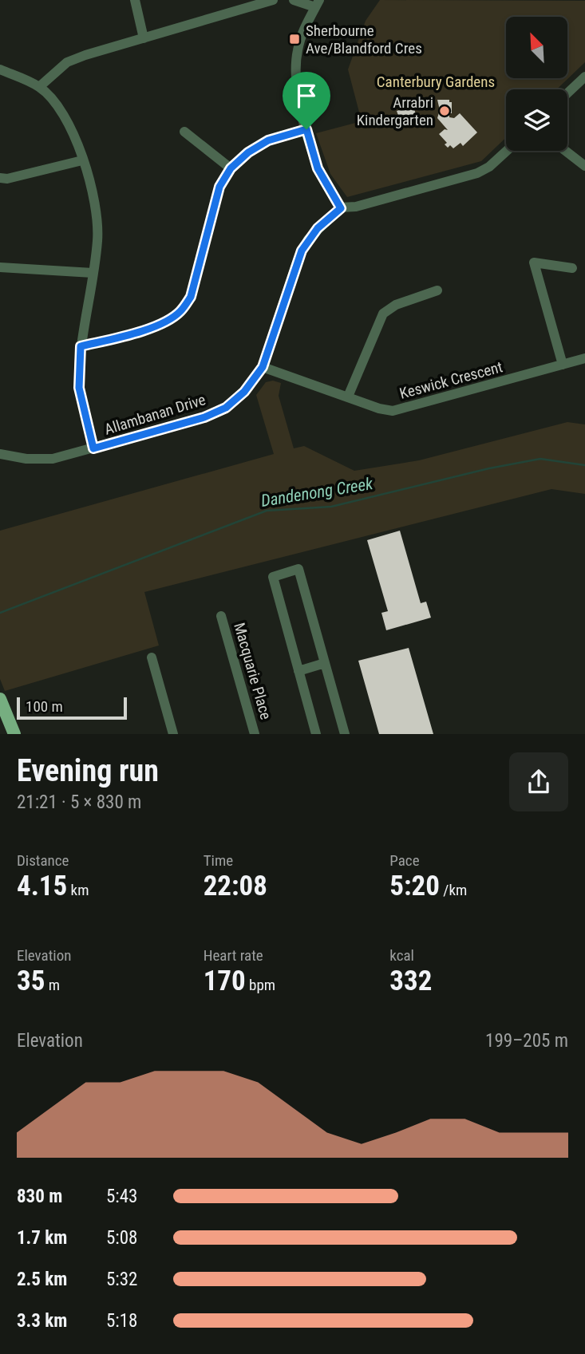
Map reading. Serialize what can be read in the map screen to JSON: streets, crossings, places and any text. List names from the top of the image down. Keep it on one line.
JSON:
{"streets":{"street":["Keswick Crescent","Allambanan Drive","Macquarie Place"]},"crossings":[["Keswick Crescent","Allambanan Drive"]],"water":["Dandenong Creek"],"parks":["Canterbury Gardens"],"places":{"transit":["Sherbourne Ave/Blandford Cres"],"other":["Arrabri Kindergarten"]},"scale_bar":"100 m","north":"top left","page":{"scale":"100 m","heading":["Evening run","21:21 · 5 × 830 m"],"stats":[["Distance","4.15 km"],["Time","22:08"],["Pace","5:20 /km"],["Elevation","35 m"],["Heart rate","170 bpm"],["kcal","332"]],"chart":["Elevation","199–205 m"],"list":[{"name":"830 m","note":"5:43"},{"name":"1.7 km","note":"5:08"},{"name":"2.5 km","note":"5:32"},{"name":"3.3 km","note":"5:18"}]}}
